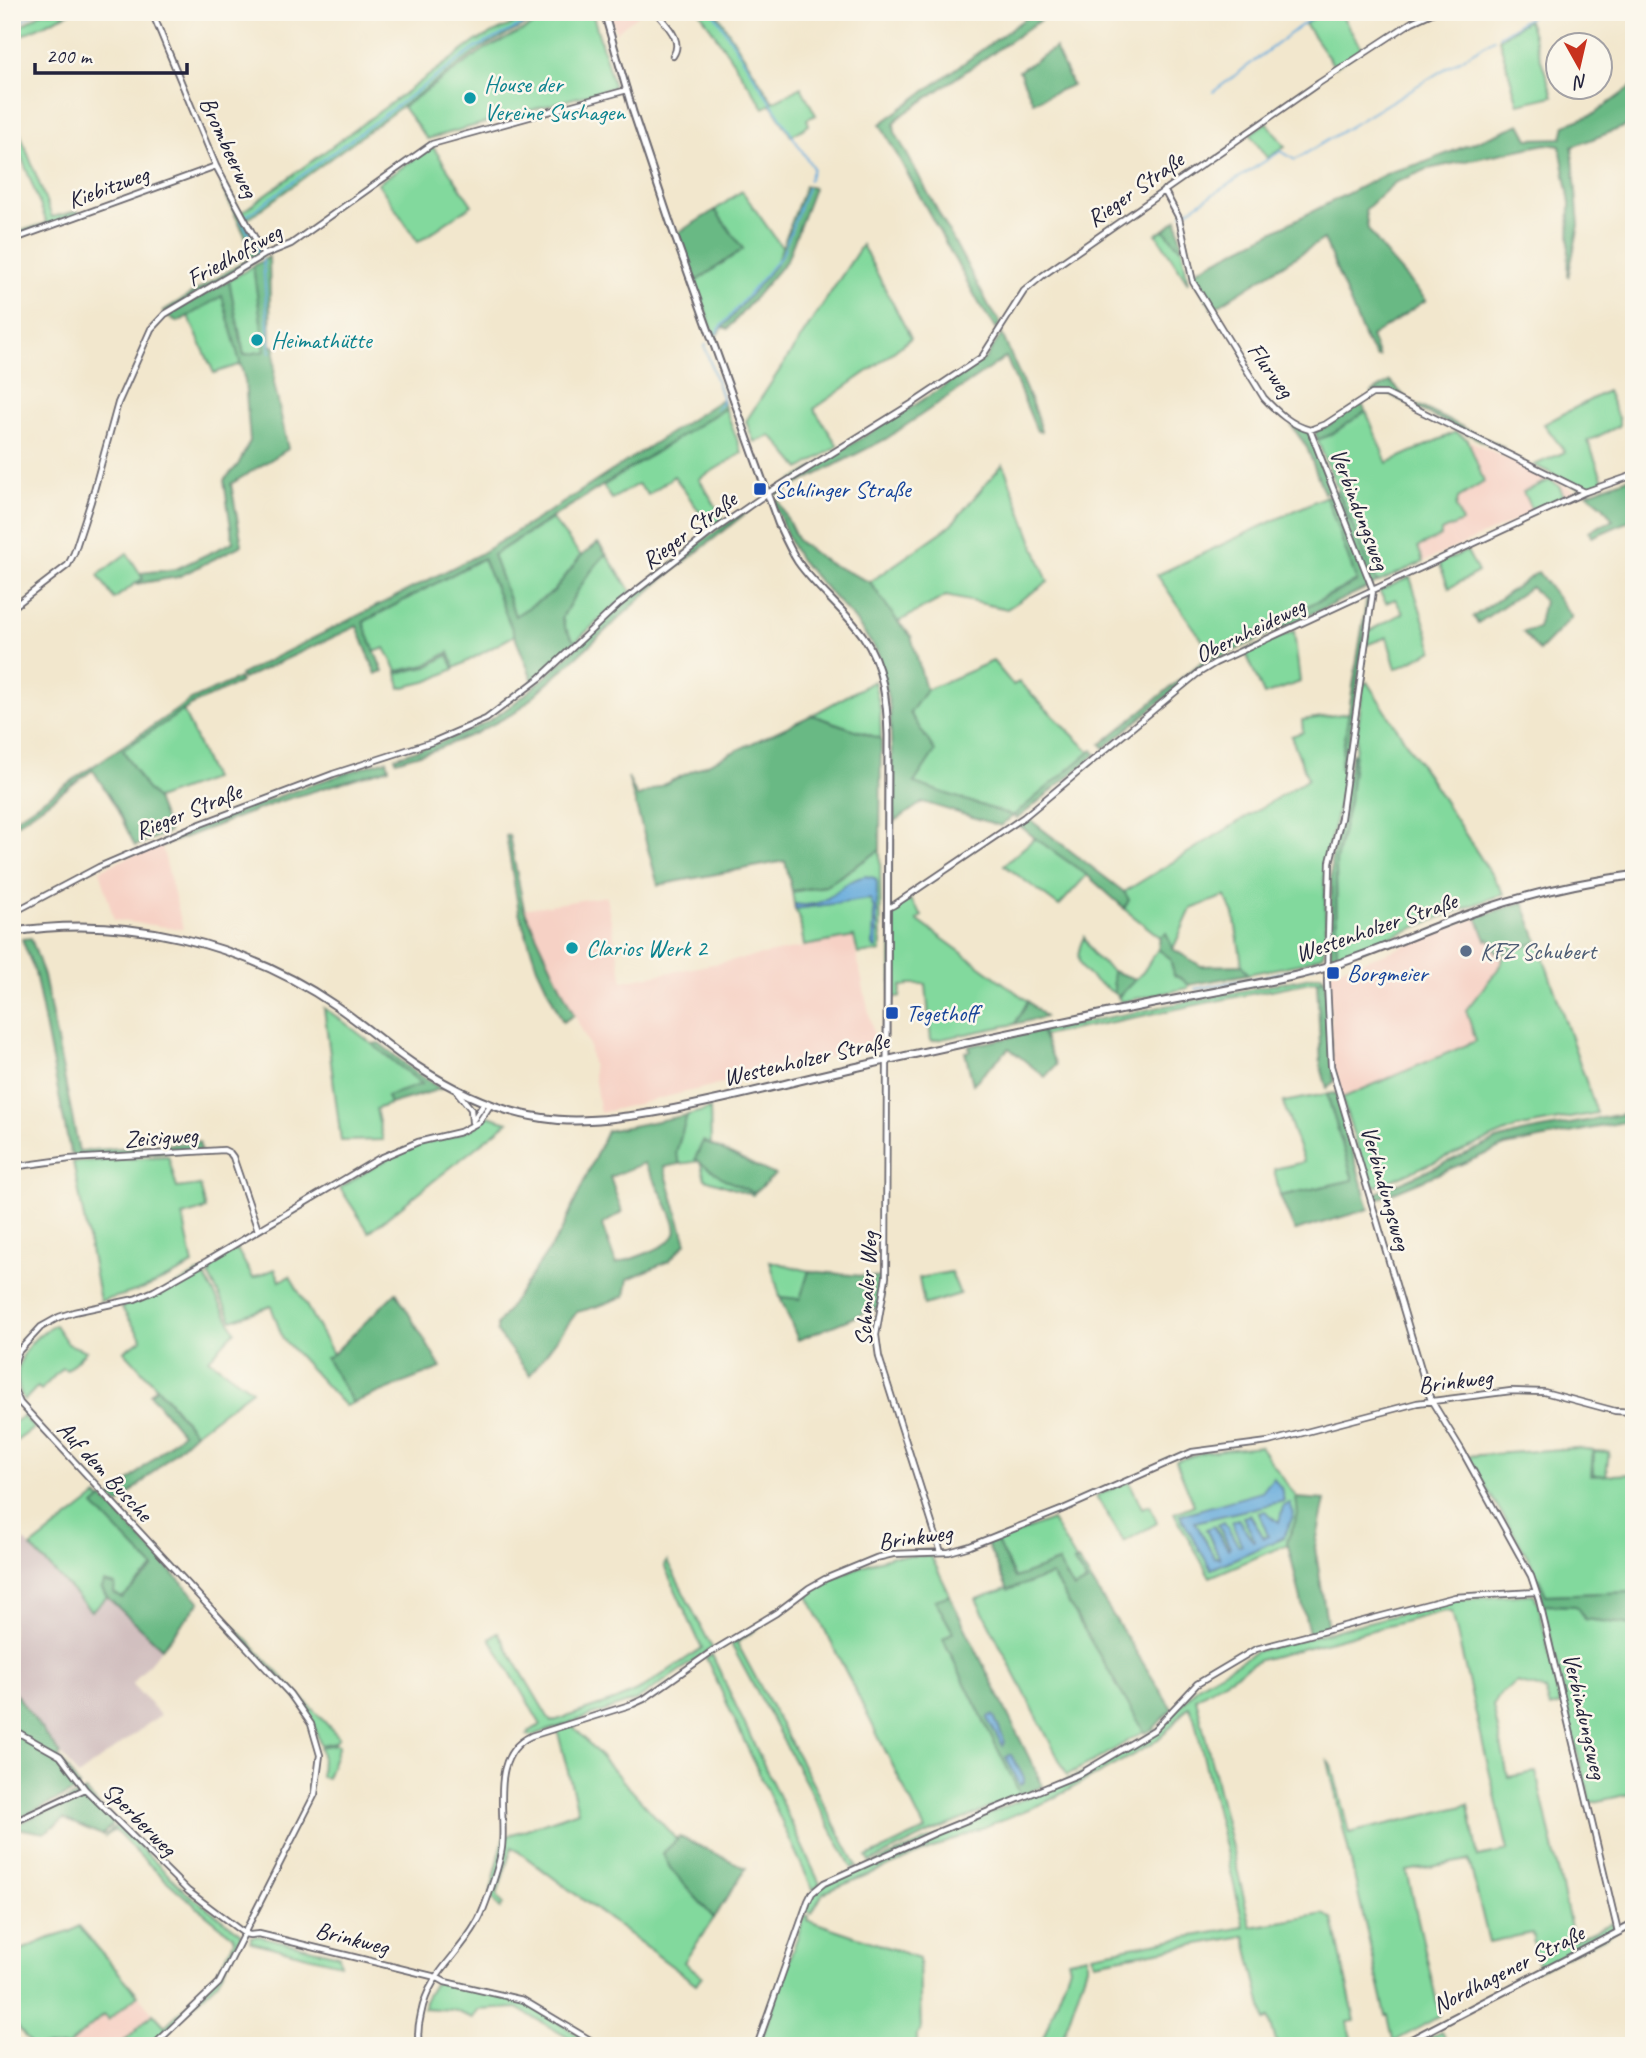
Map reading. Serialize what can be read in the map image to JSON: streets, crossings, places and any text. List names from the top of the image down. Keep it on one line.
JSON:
{"streets":{"main road":["Westenholzer Straße"],"street":["Brombeerweg","Kiebitzweg","Rieger Straße","Friedhofsweg","Flurweg","Verbindungsweg","Obernheideweg","Zeisigweg","Schmaler Weg","Brinkweg","Auf dem Busche","Sperberweg","Nordhagener Straße"]},"crossings":[["Brombeerweg","Kiebitzweg"],["Brombeerweg","Friedhofsweg"],["Rieger Straße","Flurweg"],["Flurweg","Verbindungsweg"],["Verbindungsweg","Obernheideweg"],["Verbindungsweg","Westenholzer Straße"],["Verbindungsweg","Brinkweg"],["Verbindungsweg","Nordhagener Straße"],["Westenholzer Straße","Schmaler Weg"],["Zeisigweg","Auf dem Busche"],["Schmaler Weg","Brinkweg"],["Brinkweg","Auf dem Busche"],["Brinkweg","Sperberweg"],["Auf dem Busche","Sperberweg"]],"places":{"other":["House der Vereine Sushagen","Heimathütte","Clarios Werk 2","KFZ Schubert"],"transit":["Schlinger Straße","Borgmeier","Tegethoff"]},"scale_bar":"200 m","north":"bottom"}
